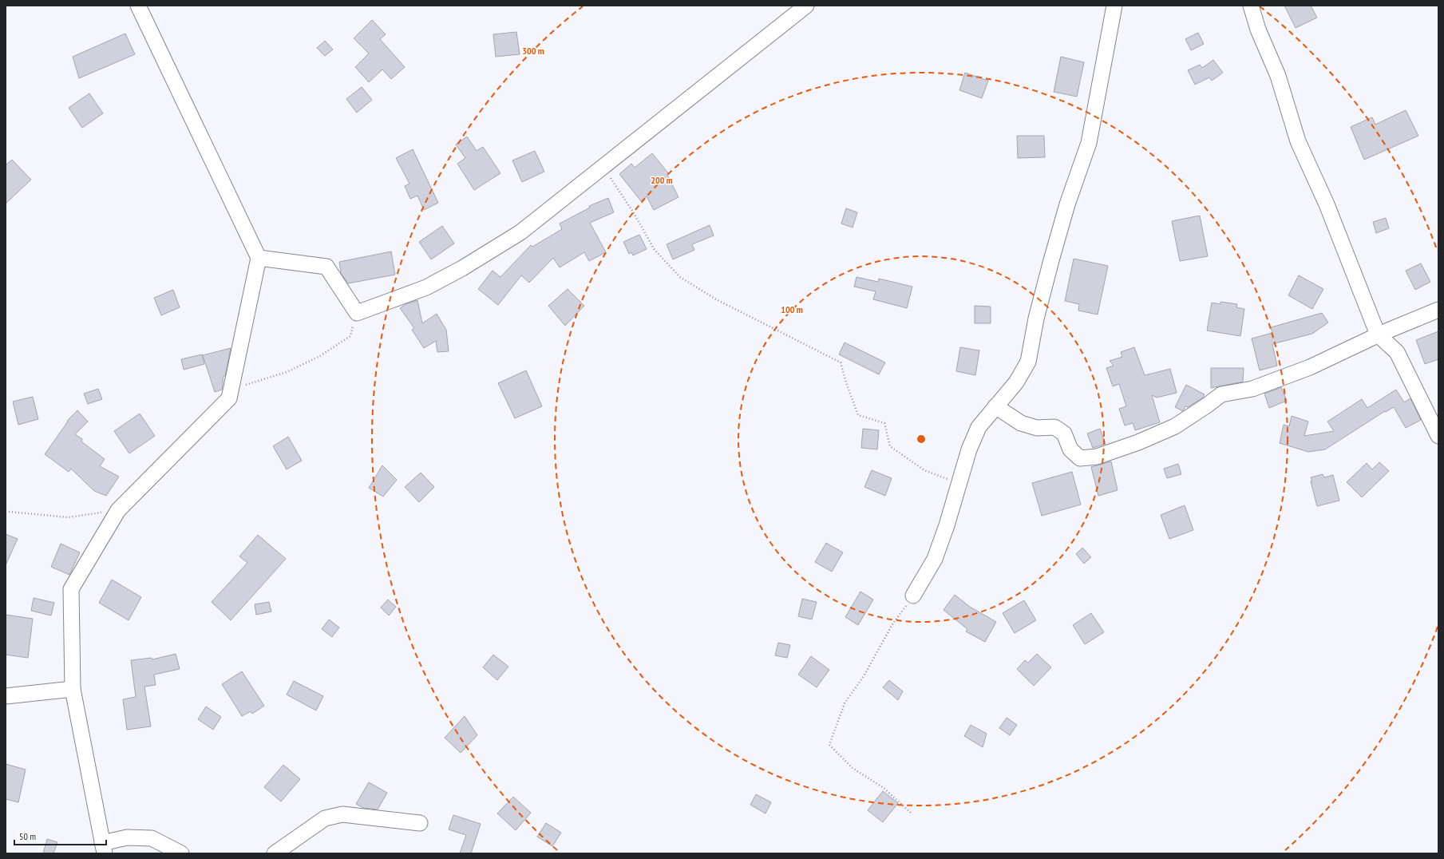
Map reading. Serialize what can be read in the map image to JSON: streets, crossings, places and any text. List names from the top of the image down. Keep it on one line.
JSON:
{"scale_bar":"50 m","rings":["300 m","200 m","100 m"]}
